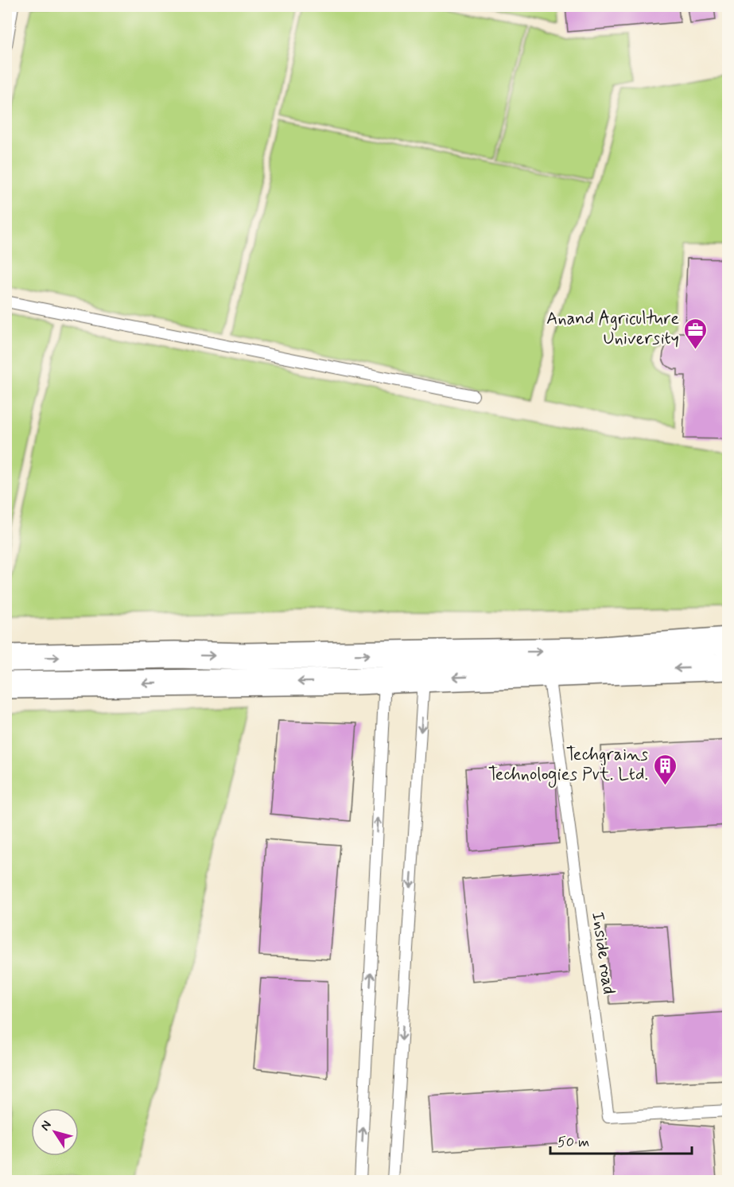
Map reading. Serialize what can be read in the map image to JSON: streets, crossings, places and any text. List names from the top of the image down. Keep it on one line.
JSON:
{"streets":{"lane":["Inside road"]},"places":{"office":["Anand Agriculture University"],"building":["Techgrains Technologies Pvt. Ltd."]},"scale_bar":"50 m","north":"top left"}
